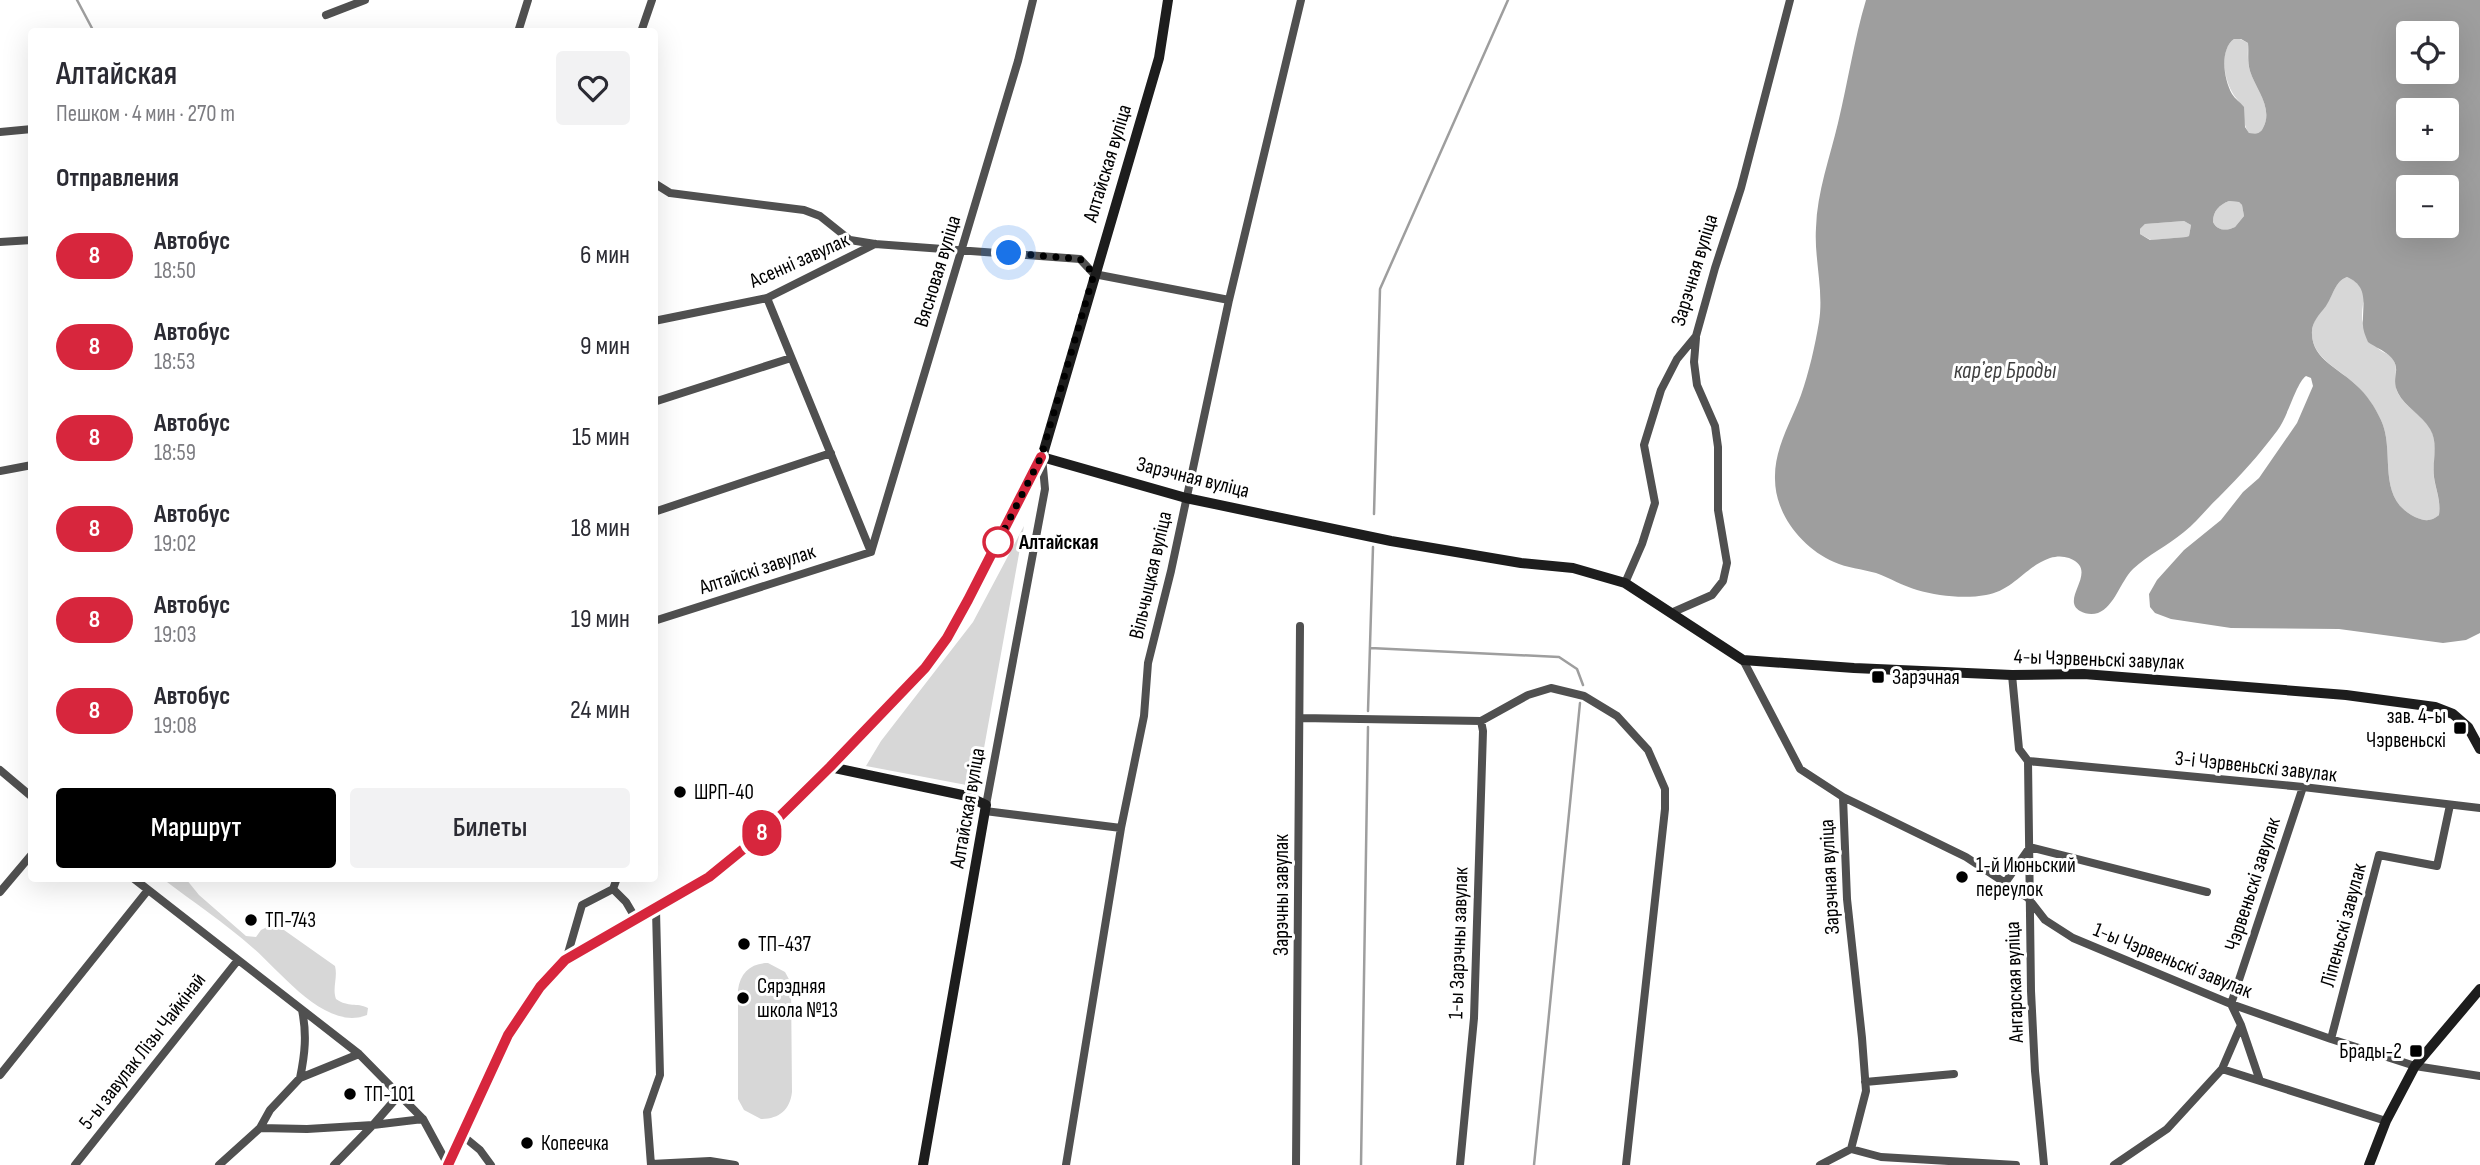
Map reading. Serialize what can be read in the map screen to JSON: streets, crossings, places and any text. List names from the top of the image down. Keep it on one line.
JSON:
{"streets":{"main road":["Алтайская вуліца","Зарэчная вуліца","4-ы Чэрвеньскі завулак"],"street":["Асенні завулак","Вясновая вуліца","Алтайскі завулак","Вільчыцкая вуліца","3-і Чэрвеньскі завулак","Чэрвеньскі завулак","Зарэчны завулак","Ліпеньскі завулак","1-ы Зарэчны завулак","1-ы Чэрвеньскі завулак","Ангарская вуліца","5-ы завулак Лізы Чайкінай"]},"crossings":[["Алтайская вуліца","Зарэчная вуліца"],["Зарэчная вуліца","Вільчыцкая вуліца"],["Зарэчная вуліца","4-ы Чэрвеньскі завулак"],["Зарэчная вуліца","1-ы Чэрвеньскі завулак"],["Вясновая вуліца","Алтайскі завулак"],["4-ы Чэрвеньскі завулак","Ангарская вуліца"],["3-і Чэрвеньскі завулак","Чэрвеньскі завулак"],["3-і Чэрвеньскі завулак","Ліпеньскі завулак"],["3-і Чэрвеньскі завулак","Ангарская вуліца"],["Чэрвеньскі завулак","1-ы Чэрвеньскі завулак"],["Ліпеньскі завулак","1-ы Чэрвеньскі завулак"],["1-ы Чэрвеньскі завулак","Ангарская вуліца"]],"water":["карʼер Броды"],"places":{"other":["Алтайская","ШРП-40","1-й Июньский переулок","ТП-743","ТП-437","Сярэдняя школа №13","ТП-101","Копеечка"],"transit":["Зарэчная","зав. 4-ы Чэрвеньскі","Брады-2"]},"lines":["bus line 8"],"page":{"on_map":"8","map_buttons":["+","−"],"heading":[["Алтайская","Пешком · 4 мин · 270 m"],"Отправления"],"list":[{"mark":"8","name":"Автобус","note":"18:50","value":"6 мин"},{"mark":"8","name":"Автобус","note":"18:53","value":"9 мин"},{"mark":"8","name":"Автобус","note":"18:59","value":"15 мин"},{"mark":"8","name":"Автобус","note":"19:02","value":"18 мин"},{"mark":"8","name":"Автобус","note":"19:03","value":"19 мин"},{"mark":"8","name":"Автобус","note":"19:08","value":"24 мин"}],"buttons":["Маршрут","Билеты"]}}
